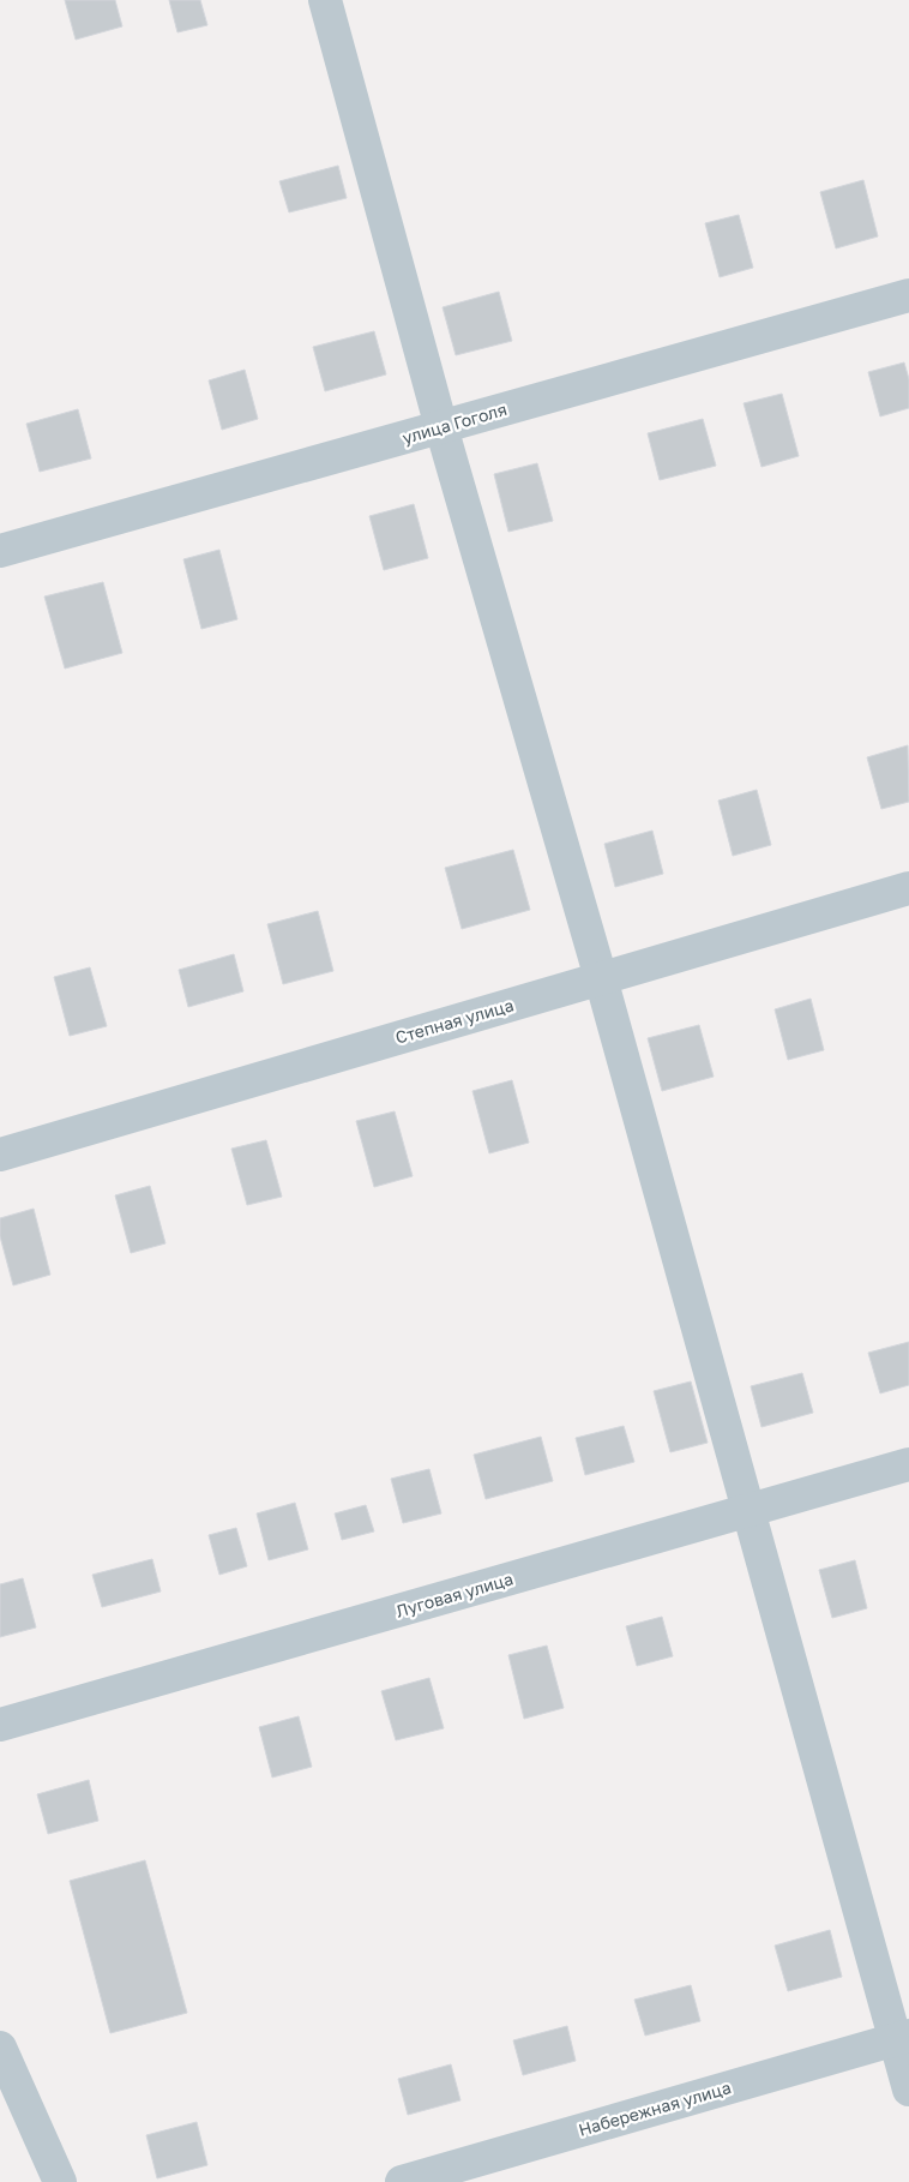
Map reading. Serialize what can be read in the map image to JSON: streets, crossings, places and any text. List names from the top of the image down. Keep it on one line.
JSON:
{"streets":{"street":["улица Гоголя","Степная улица","Луговая улица","Набережная улица"]}}
